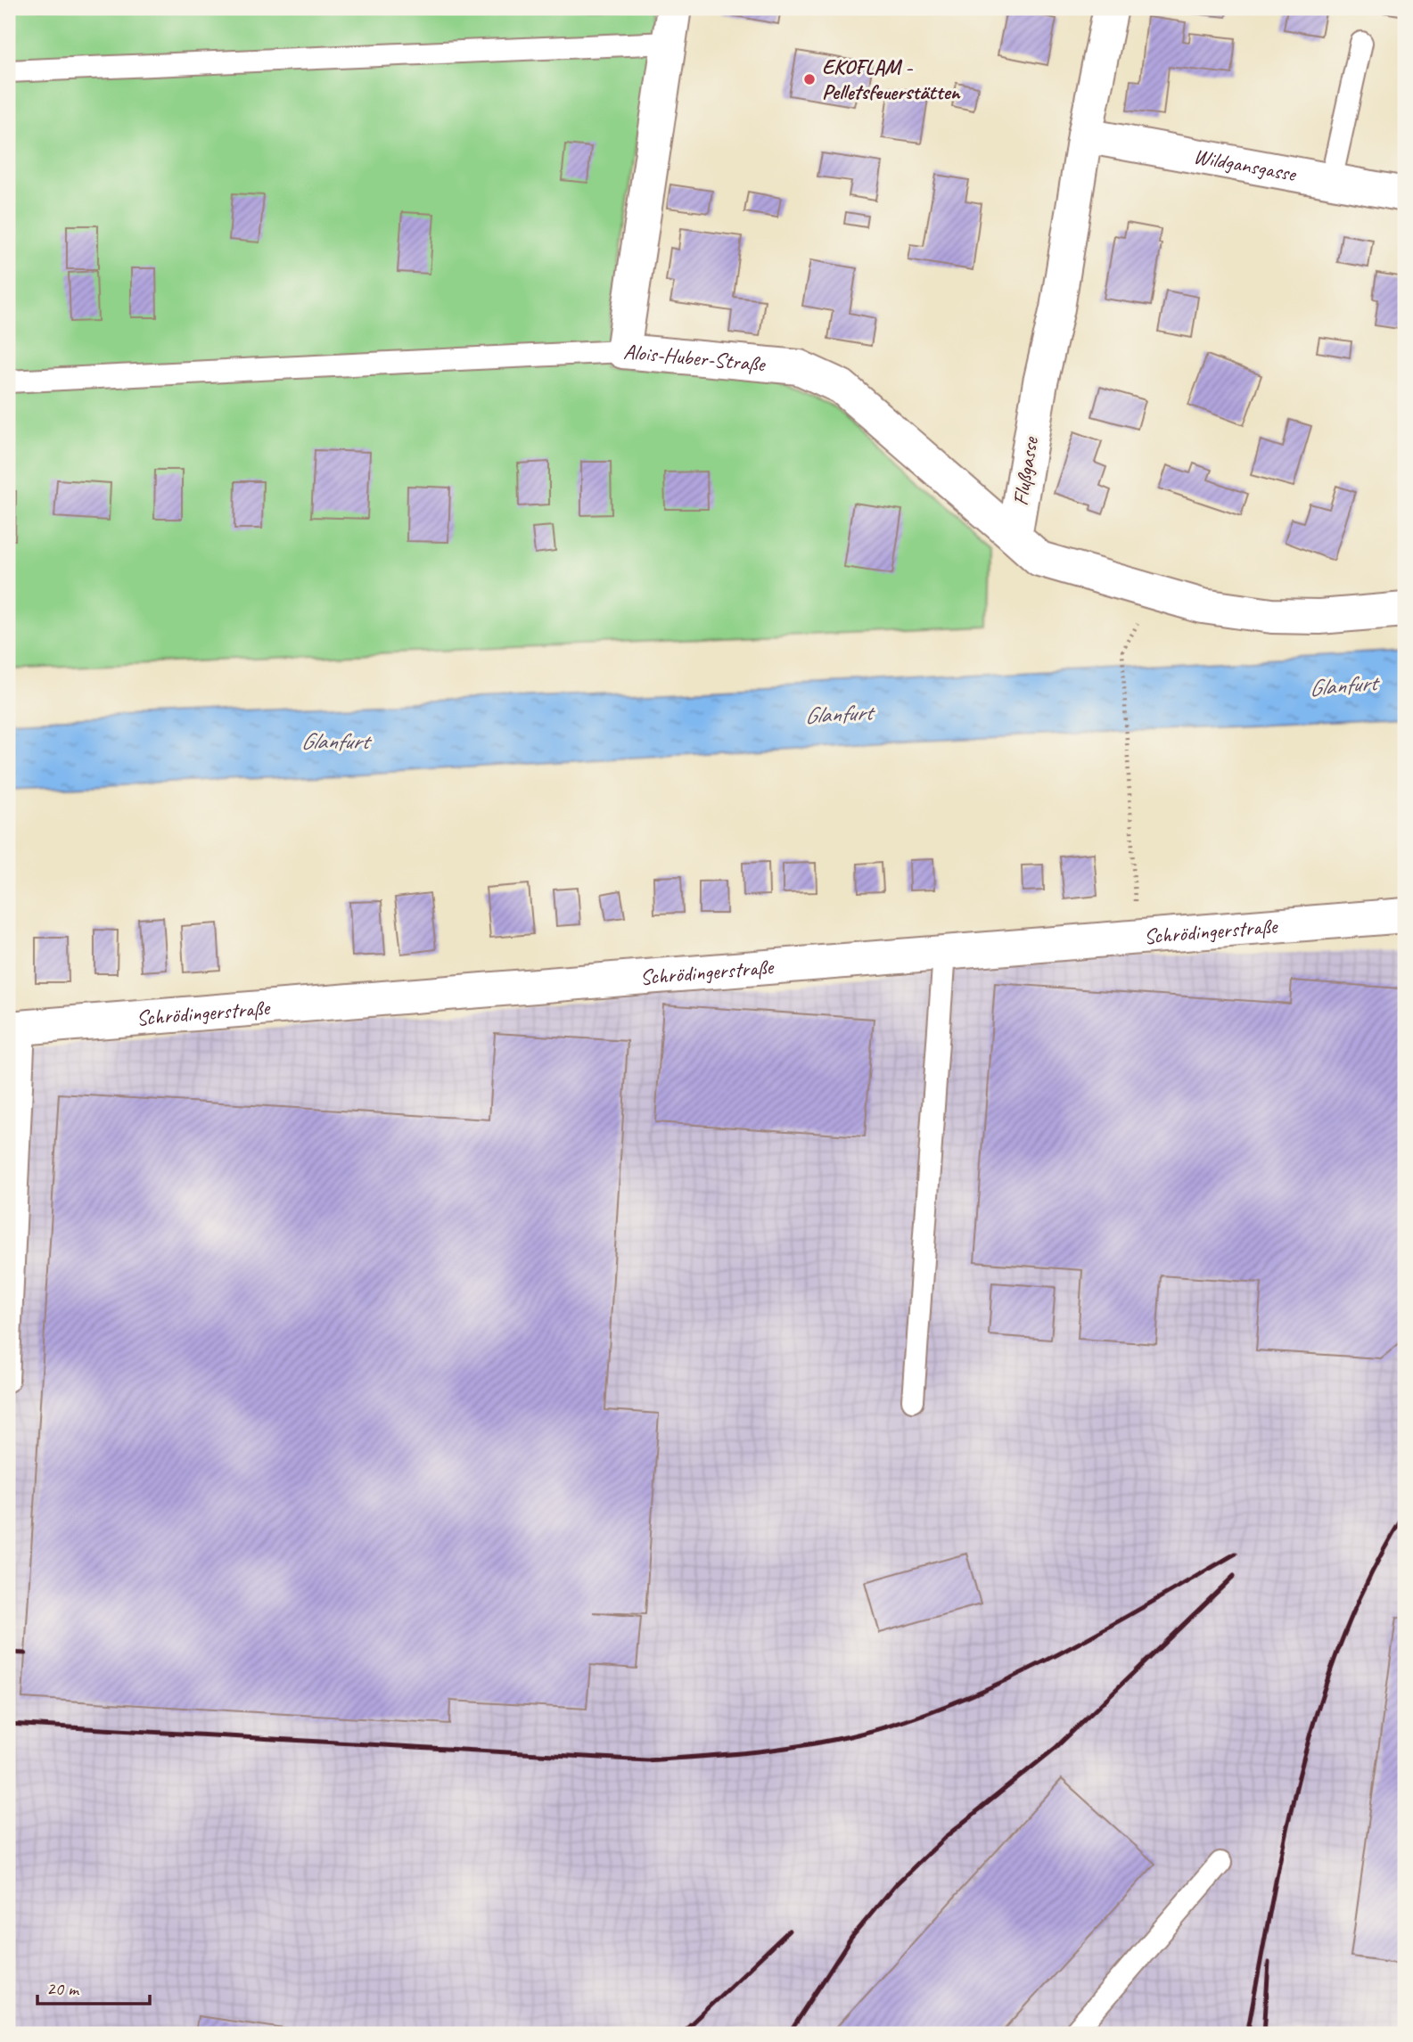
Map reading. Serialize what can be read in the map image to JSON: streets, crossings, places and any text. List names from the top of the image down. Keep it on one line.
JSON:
{"streets":{"street":["Wildgansgasse","Alois-Huber-Straße","Flußgasse","Schrödingerstraße"]},"crossings":[["Wildgansgasse","Flußgasse"],["Alois-Huber-Straße","Flußgasse"]],"water":["Glanfurt"],"places":["EKOFLAM - Pelletsfeuerstätten"],"scale_bar":"20 m"}
